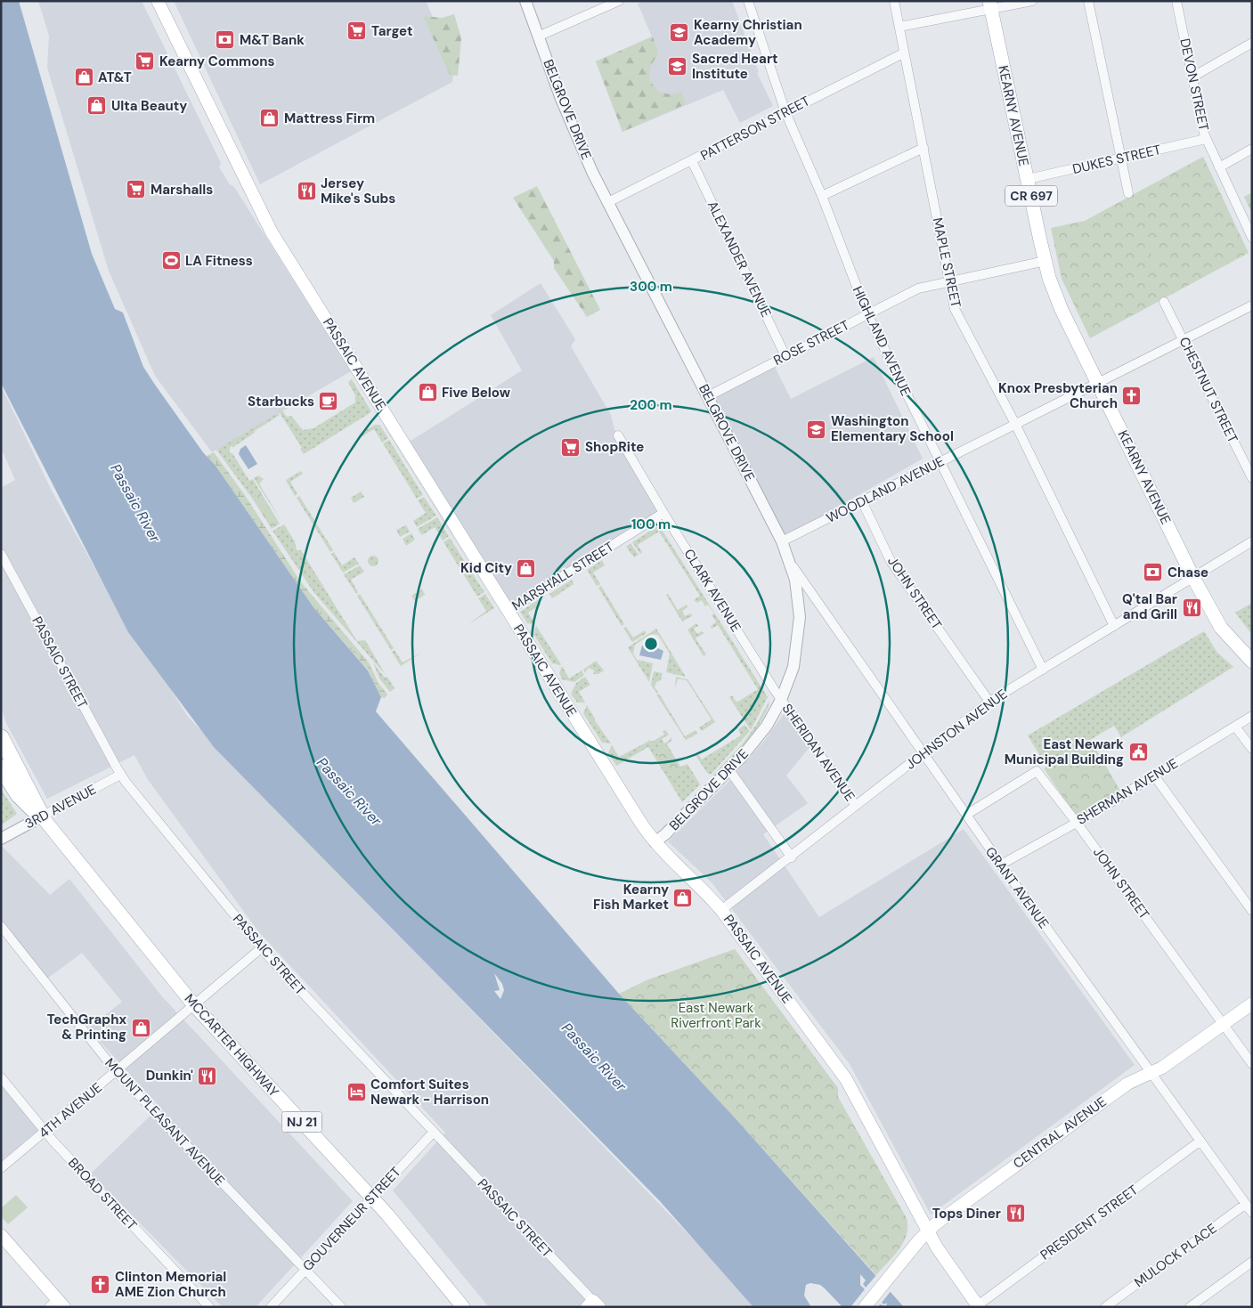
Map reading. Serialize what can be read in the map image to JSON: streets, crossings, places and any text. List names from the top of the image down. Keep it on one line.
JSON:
{"streets":{"highway":["MCCARTER HIGHWAY","NJ 21"],"main road":["KEARNY AVENUE","CR 697","PASSAIC AVENUE","CENTRAL AVENUE"],"street":["DEVON STREET","BELGROVE DRIVE","PATTERSON STREET","DUKES STREET","ALEXANDER AVENUE","MAPLE STREET","HIGHLAND AVENUE","ROSE STREET","CHESTNUT STREET","WOODLAND AVENUE","MARSHALL STREET","CLARK AVENUE","JOHN STREET","PASSAIC STREET","JOHNSTON AVENUE","SHERIDAN AVENUE","SHERMAN AVENUE","3RD AVENUE","GRANT AVENUE","4TH AVENUE","MOUNT PLEASANT AVENUE","BROAD STREET","GOUVERNEUR STREET","PRESIDENT STREET","MULOCK PLACE"]},"crossings":[["DEVON STREET","DUKES STREET"],["BELGROVE DRIVE","PATTERSON STREET"],["BELGROVE DRIVE","ROSE STREET"],["BELGROVE DRIVE","PASSAIC AVENUE"],["BELGROVE DRIVE","WOODLAND AVENUE"],["BELGROVE DRIVE","CLARK AVENUE"],["BELGROVE DRIVE","SHERIDAN AVENUE"],["BELGROVE DRIVE","GRANT AVENUE"],["KEARNY AVENUE","DUKES STREET"],["KEARNY AVENUE","ROSE STREET"],["KEARNY AVENUE","WOODLAND AVENUE"],["KEARNY AVENUE","JOHNSTON AVENUE"],["PATTERSON STREET","ALEXANDER AVENUE"],["PATTERSON STREET","MAPLE STREET"],["PATTERSON STREET","HIGHLAND AVENUE"],["ALEXANDER AVENUE","ROSE STREET"],["MAPLE STREET","ROSE STREET"],["MAPLE STREET","WOODLAND AVENUE"],["MAPLE STREET","JOHNSTON AVENUE"],["HIGHLAND AVENUE","ROSE STREET"],["HIGHLAND AVENUE","WOODLAND AVENUE"],["HIGHLAND AVENUE","JOHNSTON AVENUE"],["PASSAIC AVENUE","MARSHALL STREET"],["PASSAIC AVENUE","JOHNSTON AVENUE"],["PASSAIC AVENUE","CENTRAL AVENUE"],["PASSAIC AVENUE","PRESIDENT STREET"],["CHESTNUT STREET","WOODLAND AVENUE"],["WOODLAND AVENUE","JOHN STREET"],["MARSHALL STREET","CLARK AVENUE"],["CLARK AVENUE","SHERIDAN AVENUE"],["JOHN STREET","JOHNSTON AVENUE"],["JOHN STREET","SHERMAN AVENUE"],["JOHN STREET","GRANT AVENUE"],["JOHN STREET","CENTRAL AVENUE"],["PASSAIC STREET","3RD AVENUE"],["PASSAIC STREET","4TH AVENUE"],["PASSAIC STREET","GOUVERNEUR STREET"],["JOHNSTON AVENUE","SHERIDAN AVENUE"],["JOHNSTON AVENUE","GRANT AVENUE"],["SHERMAN AVENUE","GRANT AVENUE"],["3RD AVENUE","MCCARTER HIGHWAY"],["GRANT AVENUE","CENTRAL AVENUE"],["GRANT AVENUE","PRESIDENT STREET"],["GRANT AVENUE","MULOCK PLACE"],["MCCARTER HIGHWAY","4TH AVENUE"],["MCCARTER HIGHWAY","GOUVERNEUR STREET"],["4TH AVENUE","MOUNT PLEASANT AVENUE"],["4TH AVENUE","BROAD STREET"],["MOUNT PLEASANT AVENUE","GOUVERNEUR STREET"]],"water":["Passaic River"],"parks":["East Newark Riverfront Park"],"places":{"supermarket":["Target","Kearny Commons","Marshalls","ShopRite"],"school or university":["Kearny Christian Academy","Sacred Heart Institute","Washington Elementary School"],"bank":["M&T Bank","Chase"],"shop":["AT&T","Ulta Beauty","Mattress Firm","Five Below","Kid City","Kearny Fish Market","TechGraphx & Printing"],"restaurant":["Jersey Mike's Subs","Q'tal Bar and Grill","Dunkin'","Tops Diner"],"sports":["LA Fitness"],"church":["Knox Presbyterian Church","Clinton Memorial AME Zion Church"],"cafe":["Starbucks"],"public building":["East Newark Municipal Building"],"hotel":["Comfort Suites Newark - Harrison"]},"rings":["300 m","200 m","100 m"]}
